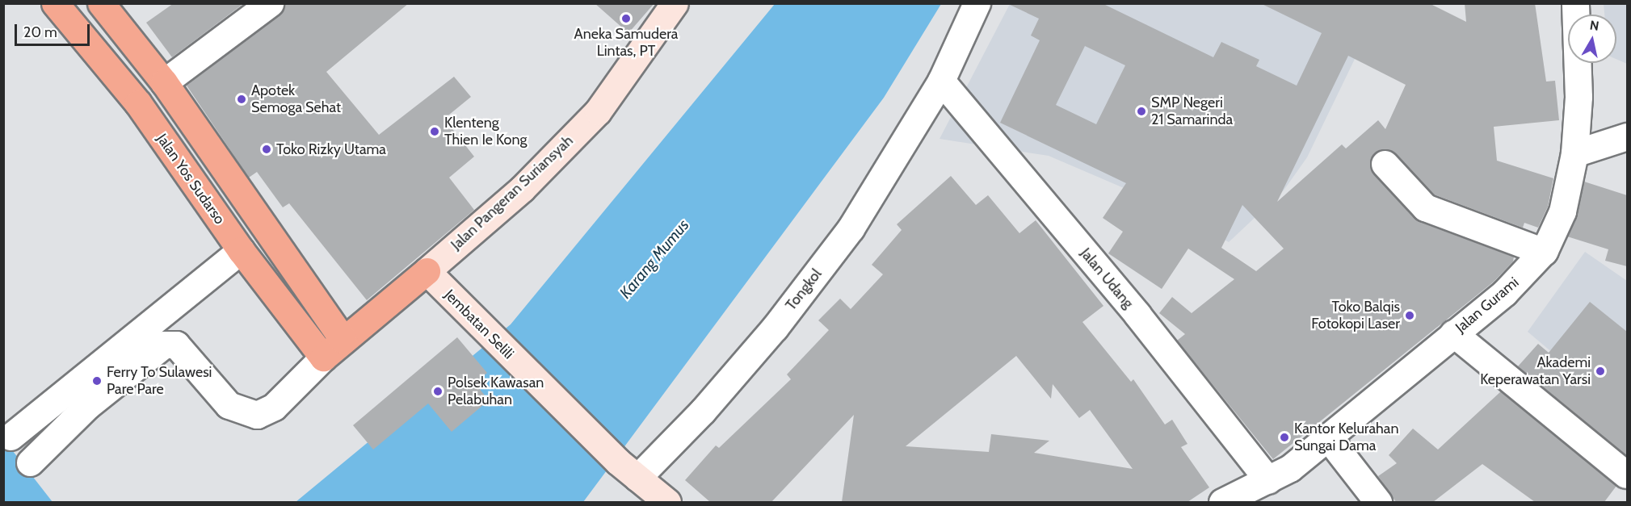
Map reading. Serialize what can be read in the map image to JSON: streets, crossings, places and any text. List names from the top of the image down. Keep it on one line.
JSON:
{"streets":{"highway":["Jalan Yos Sudarso","Jalan Pangeran Suriansyah"],"main road":["Jembatan Selili"],"street":["Jalan Udang","Tongkol","Jalan Gurami"]},"crossings":[["Jalan Yos Sudarso","Jalan Pangeran Suriansyah"],["Jalan Pangeran Suriansyah","Jembatan Selili"],["Jalan Udang","Tongkol"],["Jalan Udang","Jalan Gurami"],["Tongkol","Jembatan Selili"]],"water":["Karang Mumus"],"places":["Aneka Samudera Lintas, PT","Apotek Semoga Sehat","SMP Negeri 21 Samarinda","Klenteng Thien Ie Kong","Toko Rizky Utama","Toko Balqis Fotokopi Laser","Akademi Keperawatan Yarsi","Ferry To Sulawesi Pare Pare","Polsek Kawasan Pelabuhan","Kantor Kelurahan Sungai Dama"],"scale_bar":"20 m","north":"top"}
